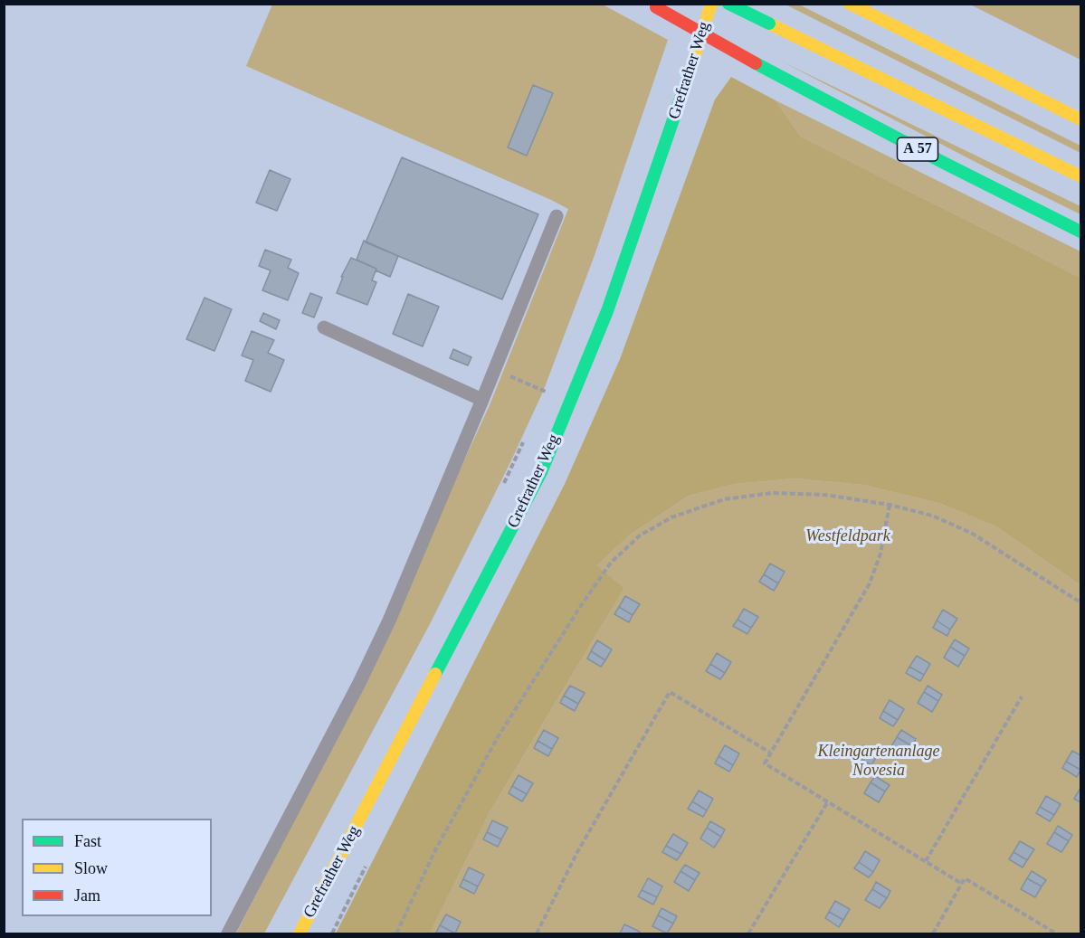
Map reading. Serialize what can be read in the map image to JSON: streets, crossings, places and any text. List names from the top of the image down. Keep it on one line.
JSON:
{"streets":{"main road":["Grefrather Weg","A 57"]},"parks":["Westfeldpark","Kleingartenanlage Novesia"],"legend":["Fast","Slow","Jam"]}
